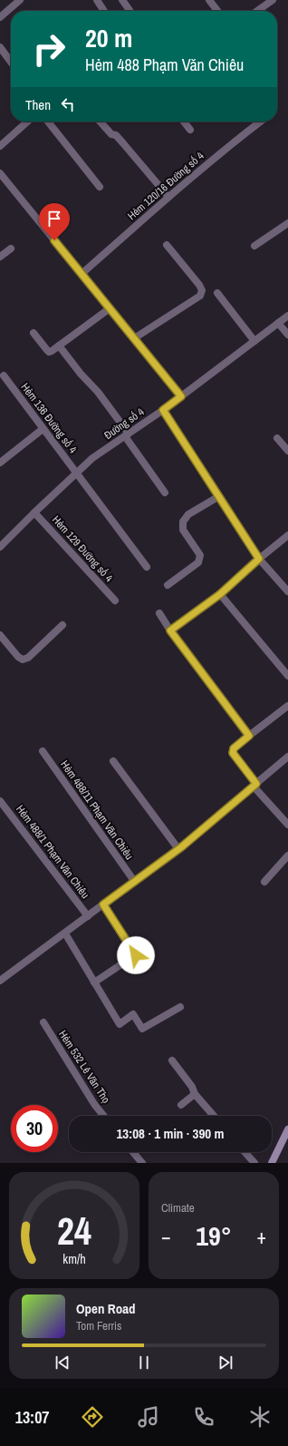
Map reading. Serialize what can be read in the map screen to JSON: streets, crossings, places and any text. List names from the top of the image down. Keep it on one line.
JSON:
{"streets":{"street":["Hẻm 120/16 Đường số 4","Hẻm 136 Đường số 4","Đường số 4","Hẻm 129 Đường số 4","Hẻm 488/11 Phạm Văn Chiêu","Hẻm 488/1 Phạm Văn Chiêu","Hẻm 532 Lê Văn Thọ"]},"crossings":[["Hẻm 136 Đường số 4","Đường số 4"],["Đường số 4","Hẻm 129 Đường số 4"]],"page":{"turn":["20 m","Hẻm 488 Phạm Văn Chiêu"],"then":"Then","limit":"30","trip":"13:08 · 1 min · 390 m","tile":"Climate","heat":["−","19°","+"],"song":["Open Road","Tom Ferris"],"tabs":"13:07","gauge":["24","km/h"]}}
